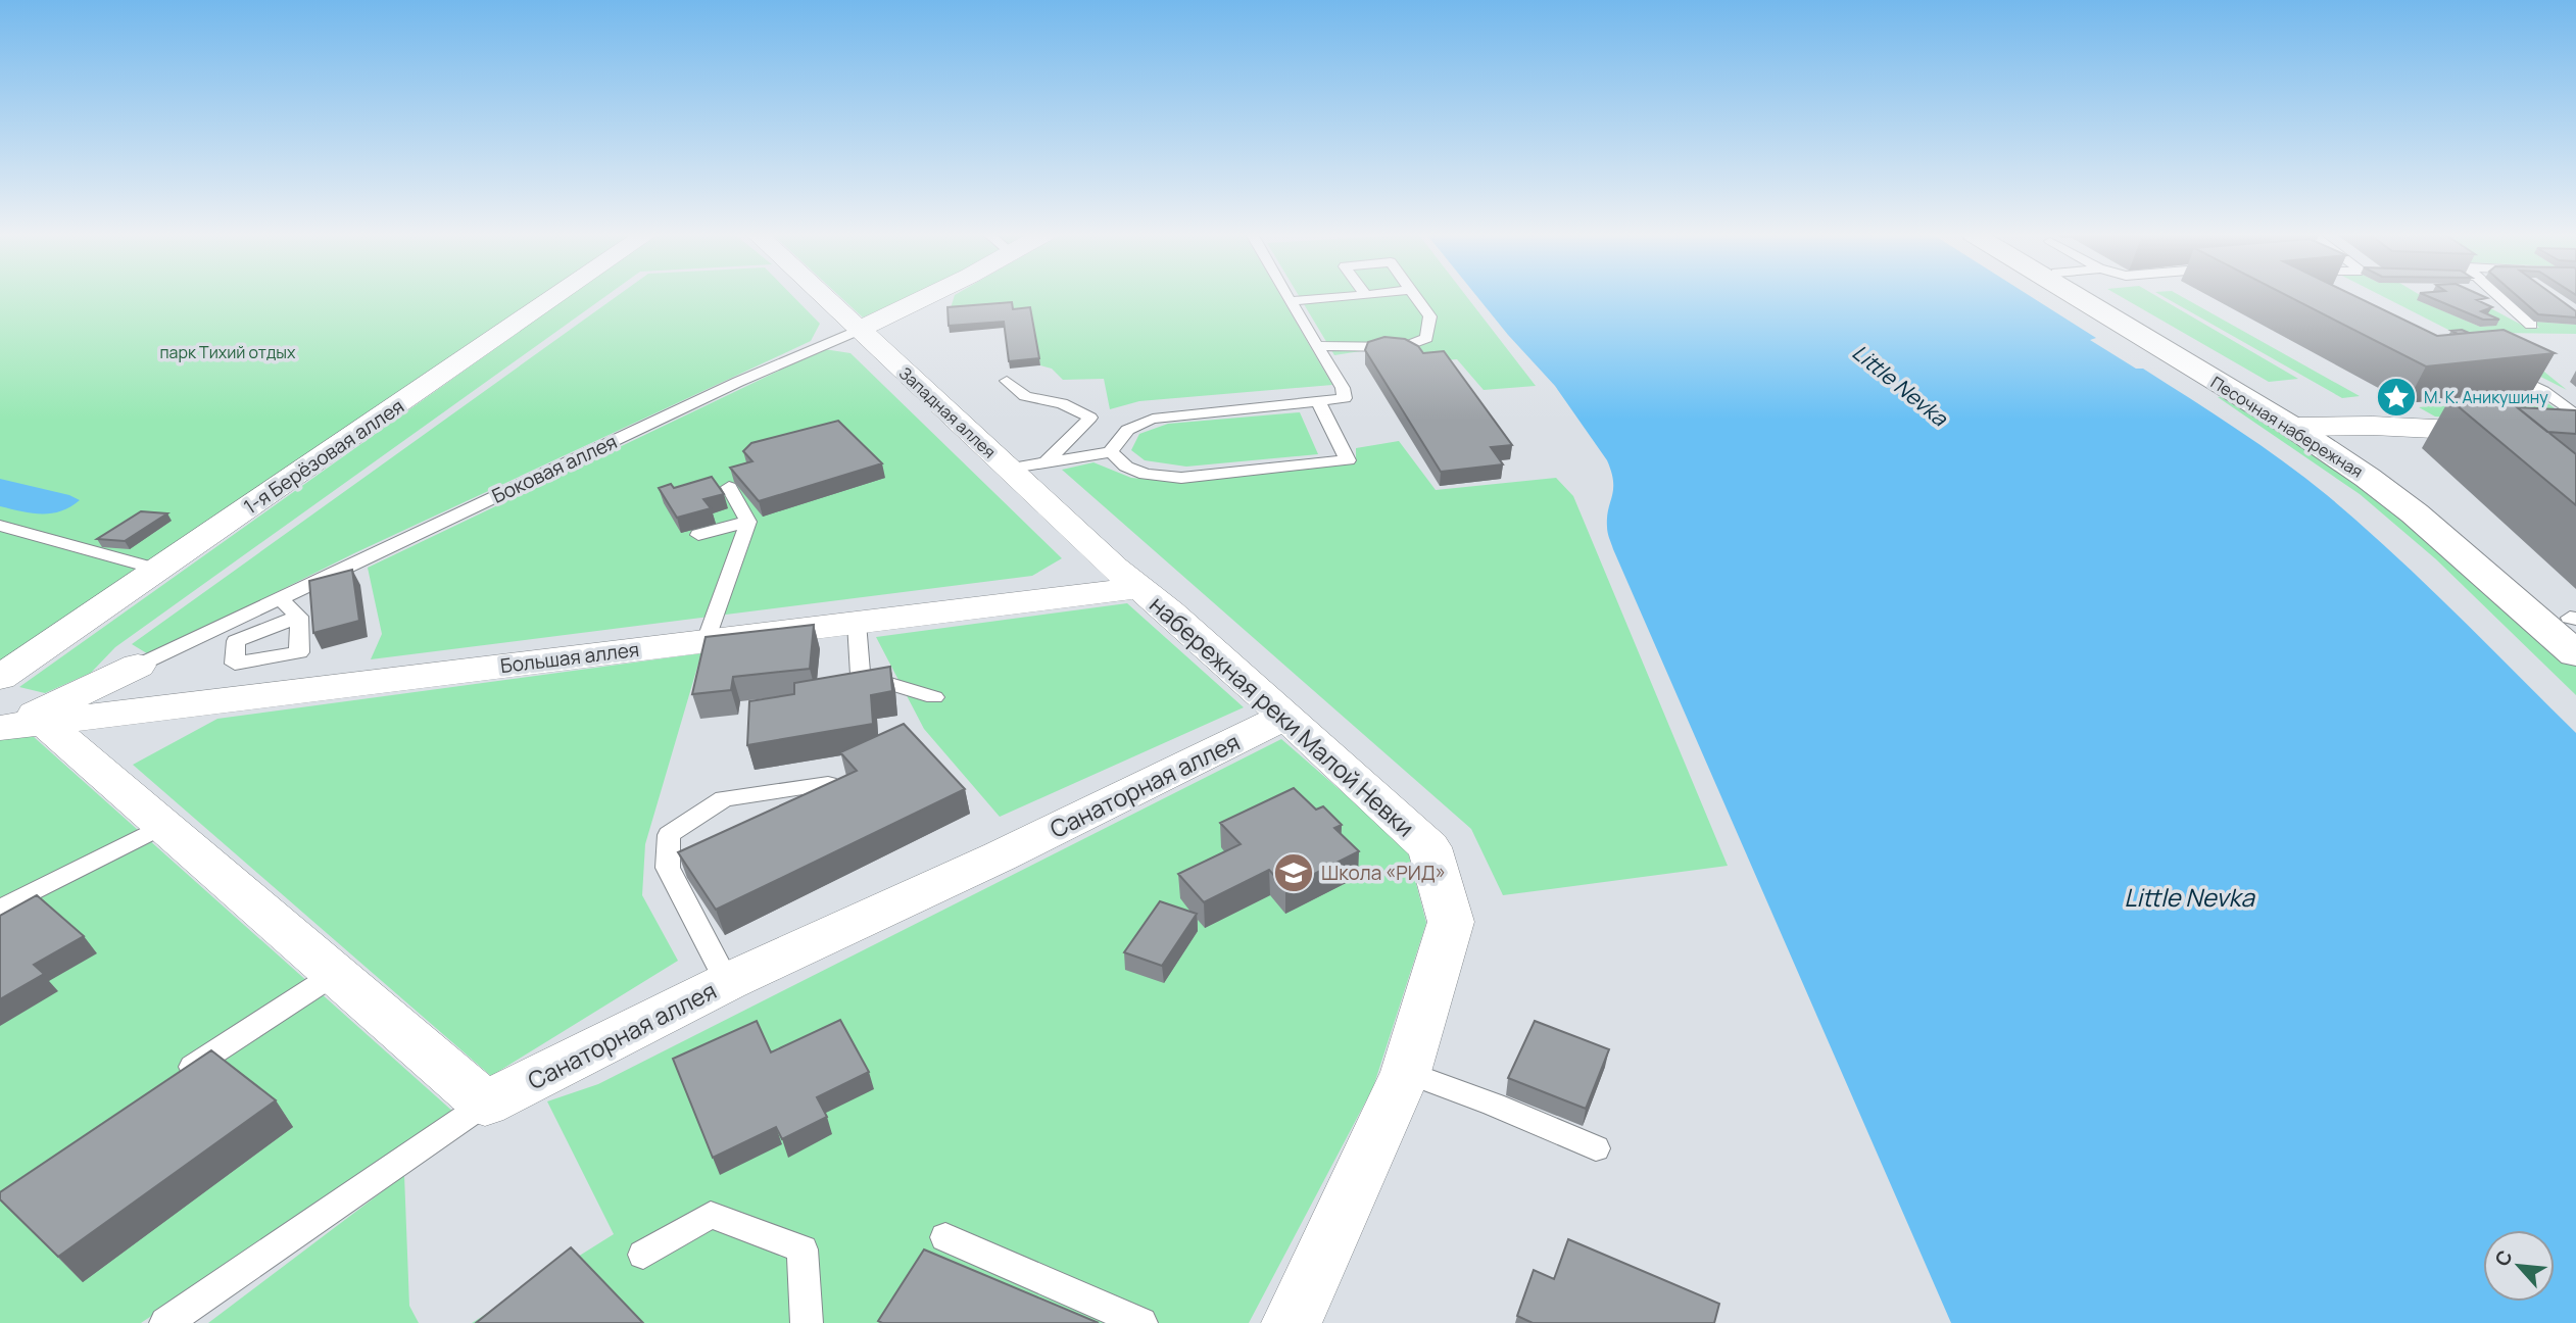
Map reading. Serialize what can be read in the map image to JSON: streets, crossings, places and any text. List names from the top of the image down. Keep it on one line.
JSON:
{"streets":{"main road":["Песочная набережная"],"street":["Западная аллея","1-я Берёзовая аллея","Боковая аллея","Большая аллея","набережная реки Малой Невки","Санаторная аллея"]},"crossings":[["Западная аллея","Боковая аллея"],["Западная аллея","Большая аллея"],["Западная аллея","набережная реки Малой Невки"],["Боковая аллея","Большая аллея"],["Большая аллея","набережная реки Малой Невки"],["набережная реки Малой Невки","Санаторная аллея"]],"water":["Little Nevka"],"parks":["парк Тихий отдых"],"places":{"place":["М. К. Аникушину"],"school or university":["Школа «РИД»"]},"north":"top left"}
